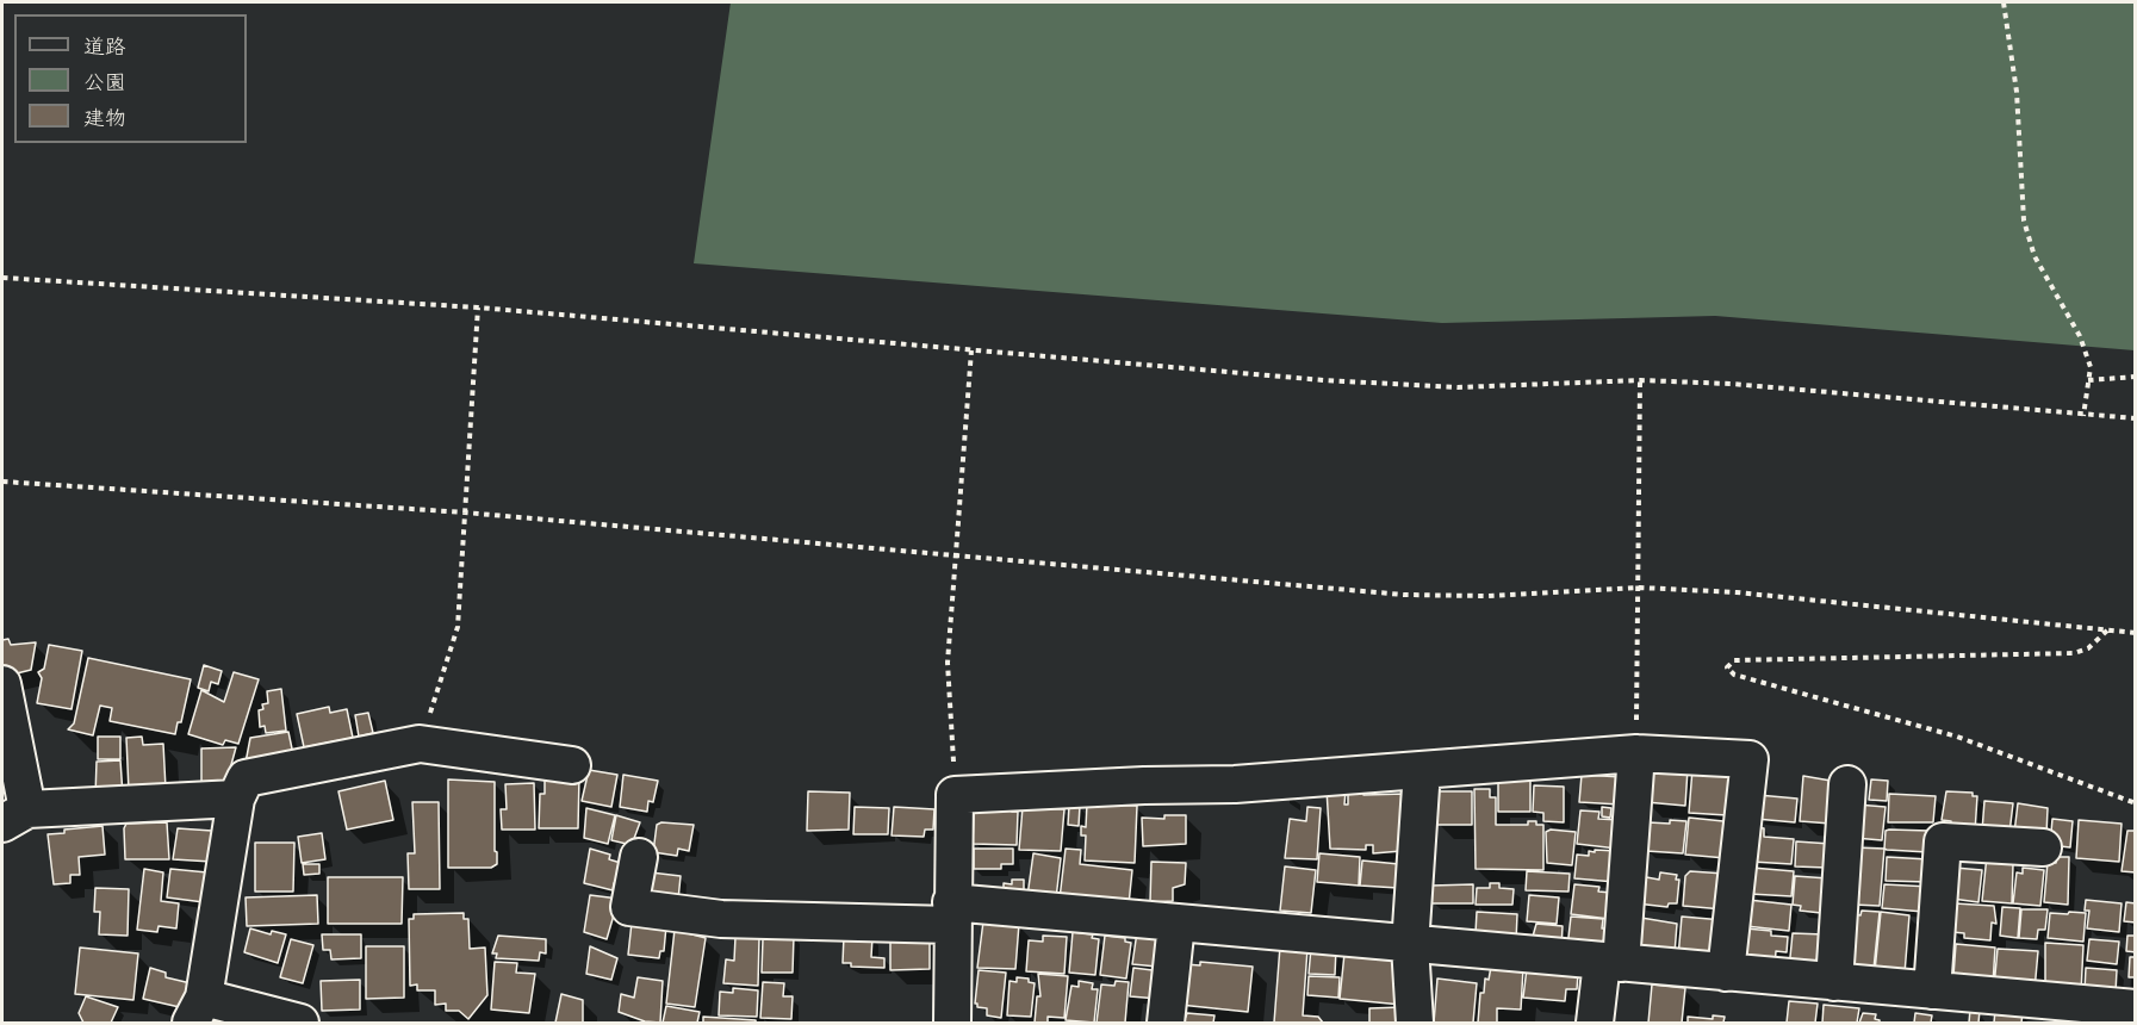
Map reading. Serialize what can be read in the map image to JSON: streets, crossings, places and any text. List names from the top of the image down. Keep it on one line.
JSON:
{"legend":["道路","公園","建物"]}
